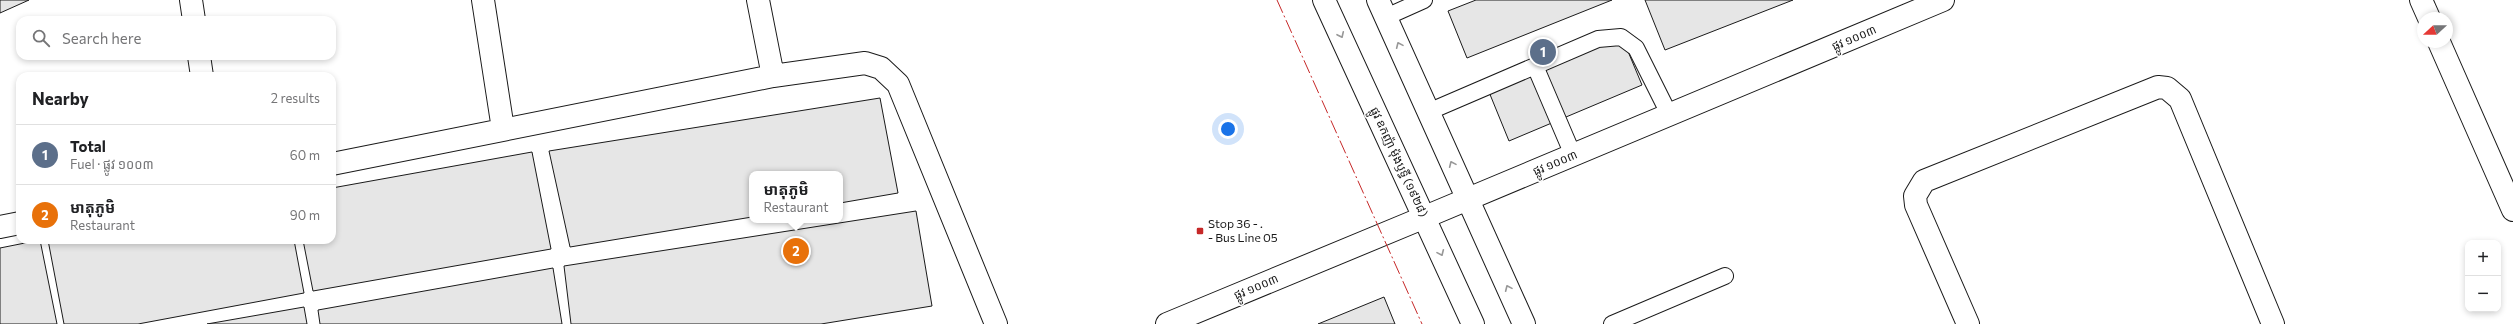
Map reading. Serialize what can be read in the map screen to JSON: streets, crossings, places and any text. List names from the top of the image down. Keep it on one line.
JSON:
{"streets":{"street":["ផ្លូវ ១០០៣","ផ្លូវ ឧកញ៉ា ម៉ុងឫទ្ធី (១៩២៨)"]},"crossings":[["ផ្លូវ ១០០៣","ផ្លូវ ឧកញ៉ា ម៉ុងឫទ្ធី (១៩២៨)"]],"places":{"transit":["Stop 36 - . - Bus Line 05"]},"north":"left","page":{"search":"Search here","pins":["1","2"],"heading":["Nearby","2 results"],"list":[{"mark":"1","name":"Total","note":"Fuel · ផ្លូវ ១០០៣","value":"60 m"},{"mark":"2","name":"មាតុភូមិ","note":"Restaurant","value":"90 m"}],"popup":["មាតុភូមិ","Restaurant"],"map_buttons":["+","−"]}}
